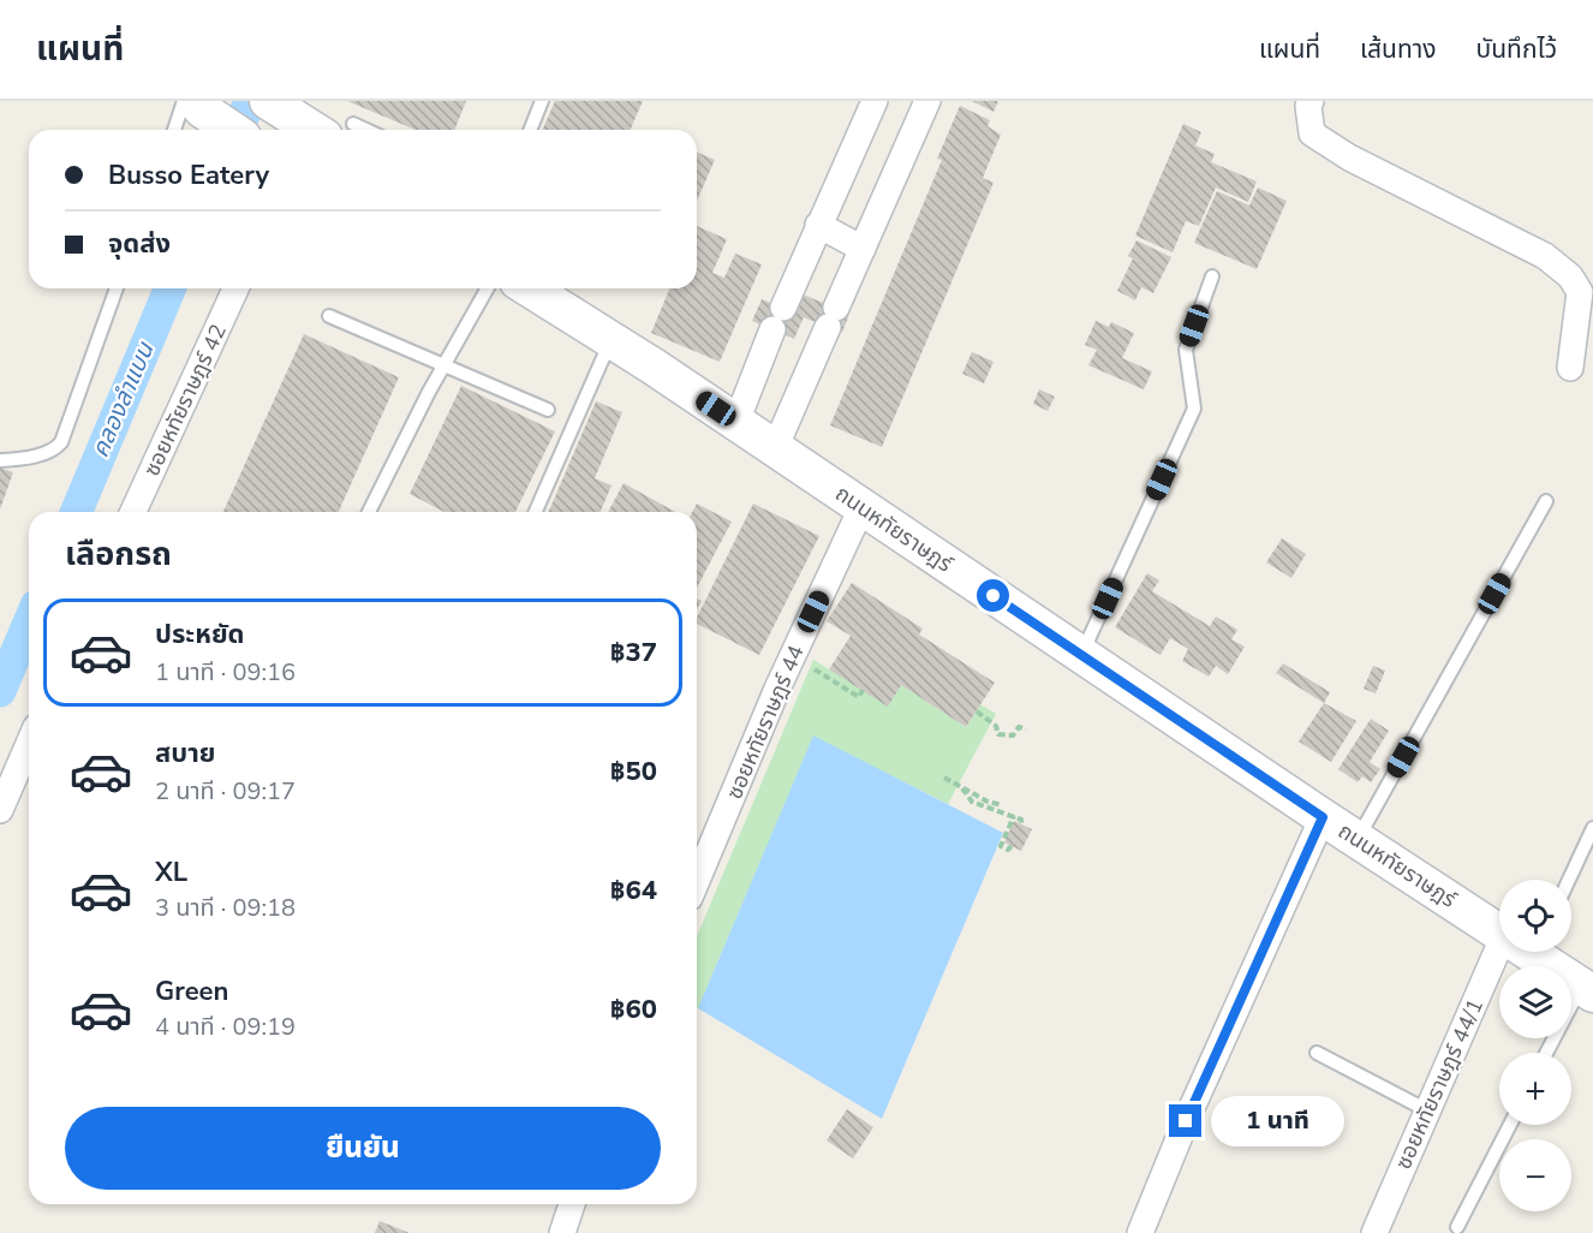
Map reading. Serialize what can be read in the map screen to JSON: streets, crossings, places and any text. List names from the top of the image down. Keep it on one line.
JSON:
{"streets":{"main road":["ถนนหทัยราษฎร์"],"street":["ซอยหทัยราษฎร์ 42","ซอยหทัยราษฎร์ 44","ซอยหทัยราษฎร์ 44/1"]},"crossings":[["ถนนหทัยราษฎร์","ซอยหทัยราษฎร์ 44"]],"water":["คลองลำแบน"],"page":{"header":"แผนที่","nav":["แผนที่","เส้นทาง","บันทึกไว้"],"banner":["Busso Eatery","จุดส่ง"],"heading":"เลือกรถ","list":[{"name":"ประหยัด","note":"1 นาที · 09:16","value":"฿37"},{"name":"สบาย","note":"2 นาที · 09:17","value":"฿50"},{"name":"XL","note":"3 นาที · 09:18","value":"฿64"},{"name":"Green","note":"4 นาที · 09:19","value":"฿60"}],"map_buttons":["+","−"],"buttons":"ยืนยัน","bubble":"1 นาที"}}
